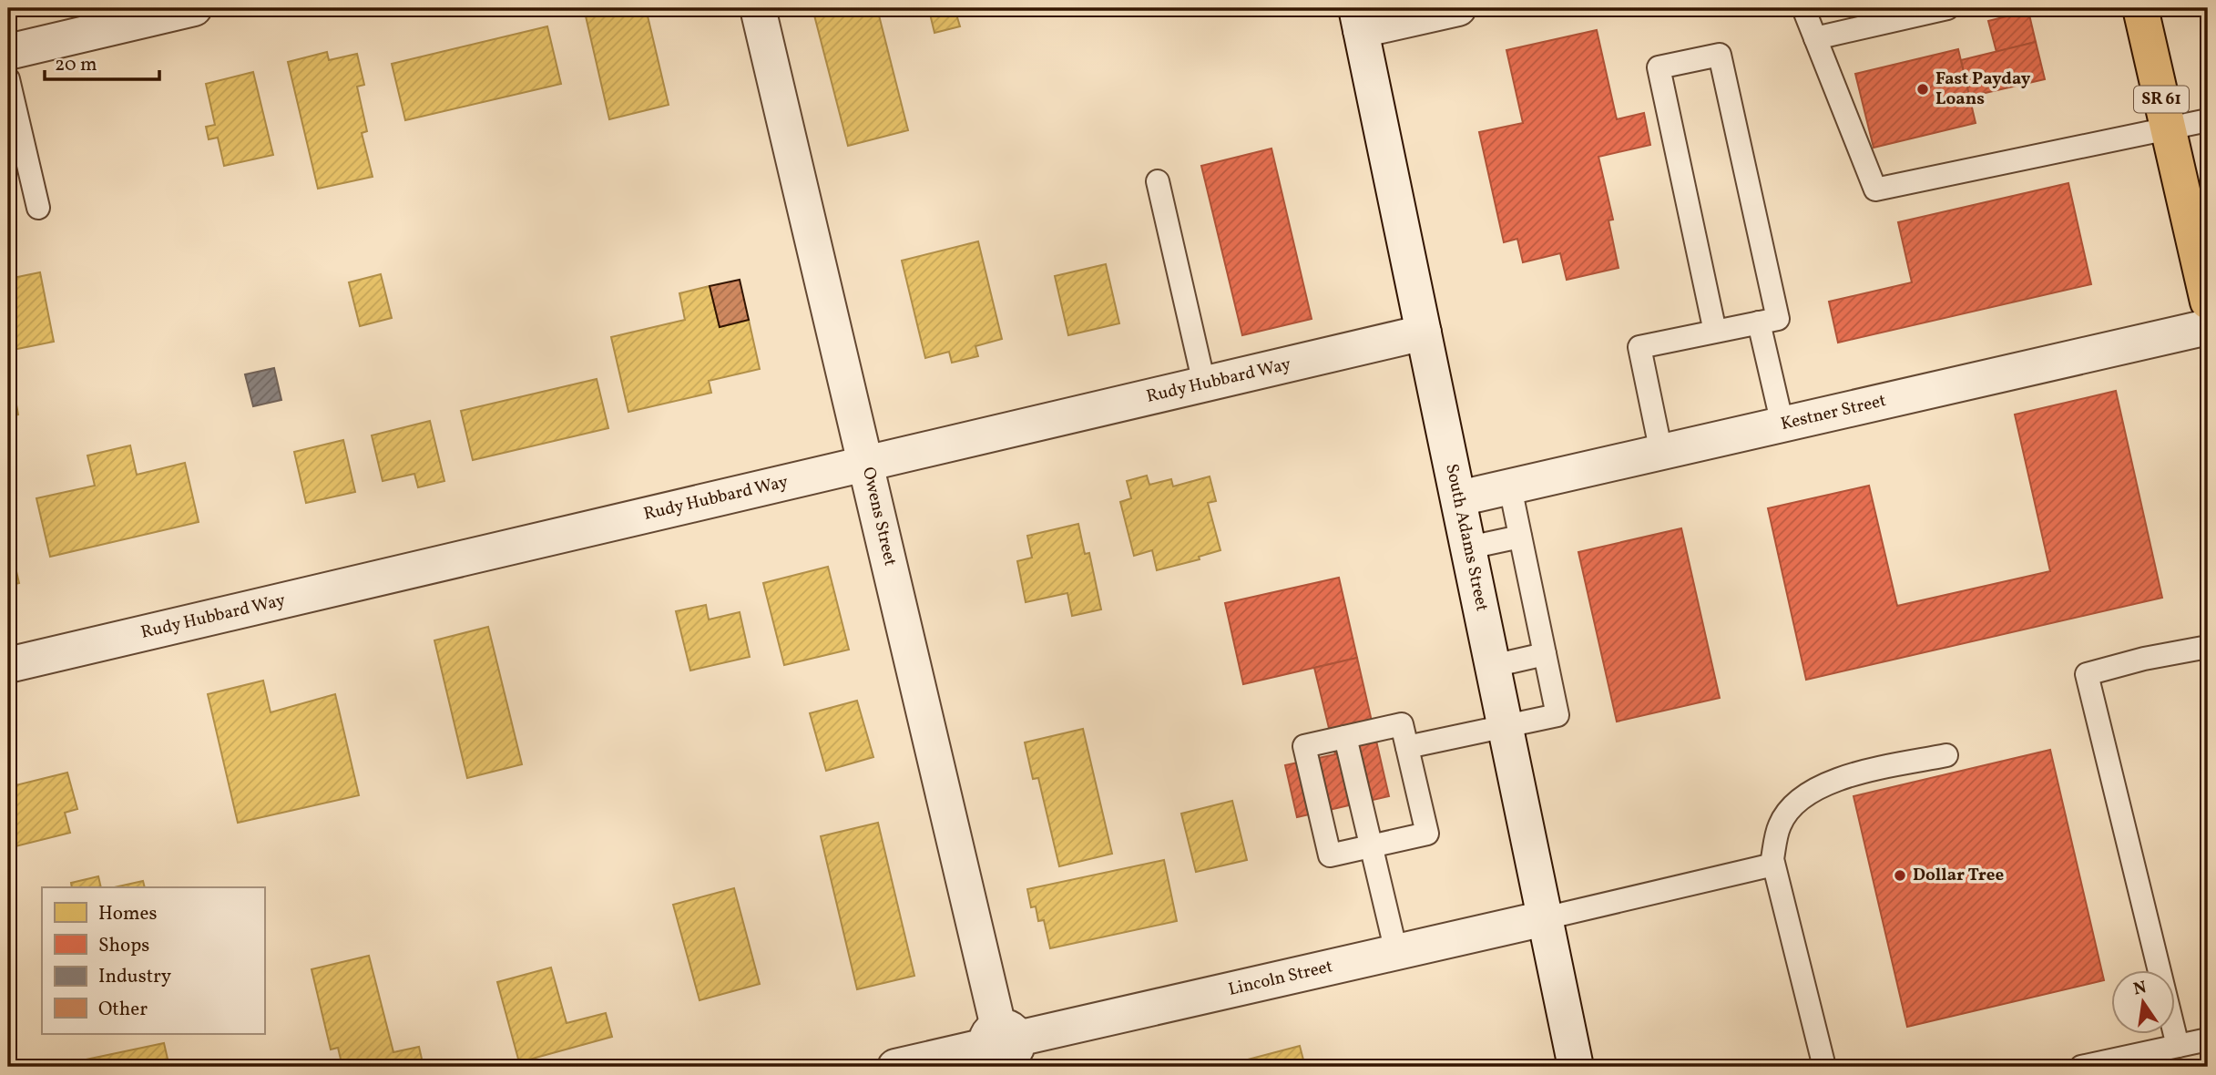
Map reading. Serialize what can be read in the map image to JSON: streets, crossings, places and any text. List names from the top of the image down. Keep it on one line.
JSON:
{"streets":{"main road":["SR 61"],"street":["Rudy Hubbard Way","Kestner Street","Owens Street","South Adams Street","Lincoln Street"]},"crossings":[["Rudy Hubbard Way","Owens Street"],["Rudy Hubbard Way","South Adams Street"],["Kestner Street","South Adams Street"],["Owens Street","Lincoln Street"],["South Adams Street","Lincoln Street"]],"places":["Fast Payday Loans","Dollar Tree"],"legend":["Homes","Shops","Industry","Other"],"scale_bar":"20 m","north":"top"}
